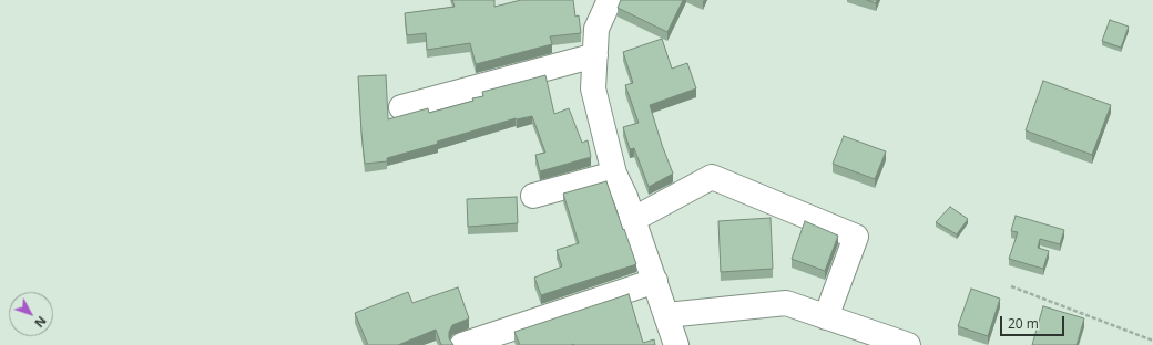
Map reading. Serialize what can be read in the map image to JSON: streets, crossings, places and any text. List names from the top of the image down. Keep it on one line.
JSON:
{"scale_bar":"20 m","north":"bottom right"}
